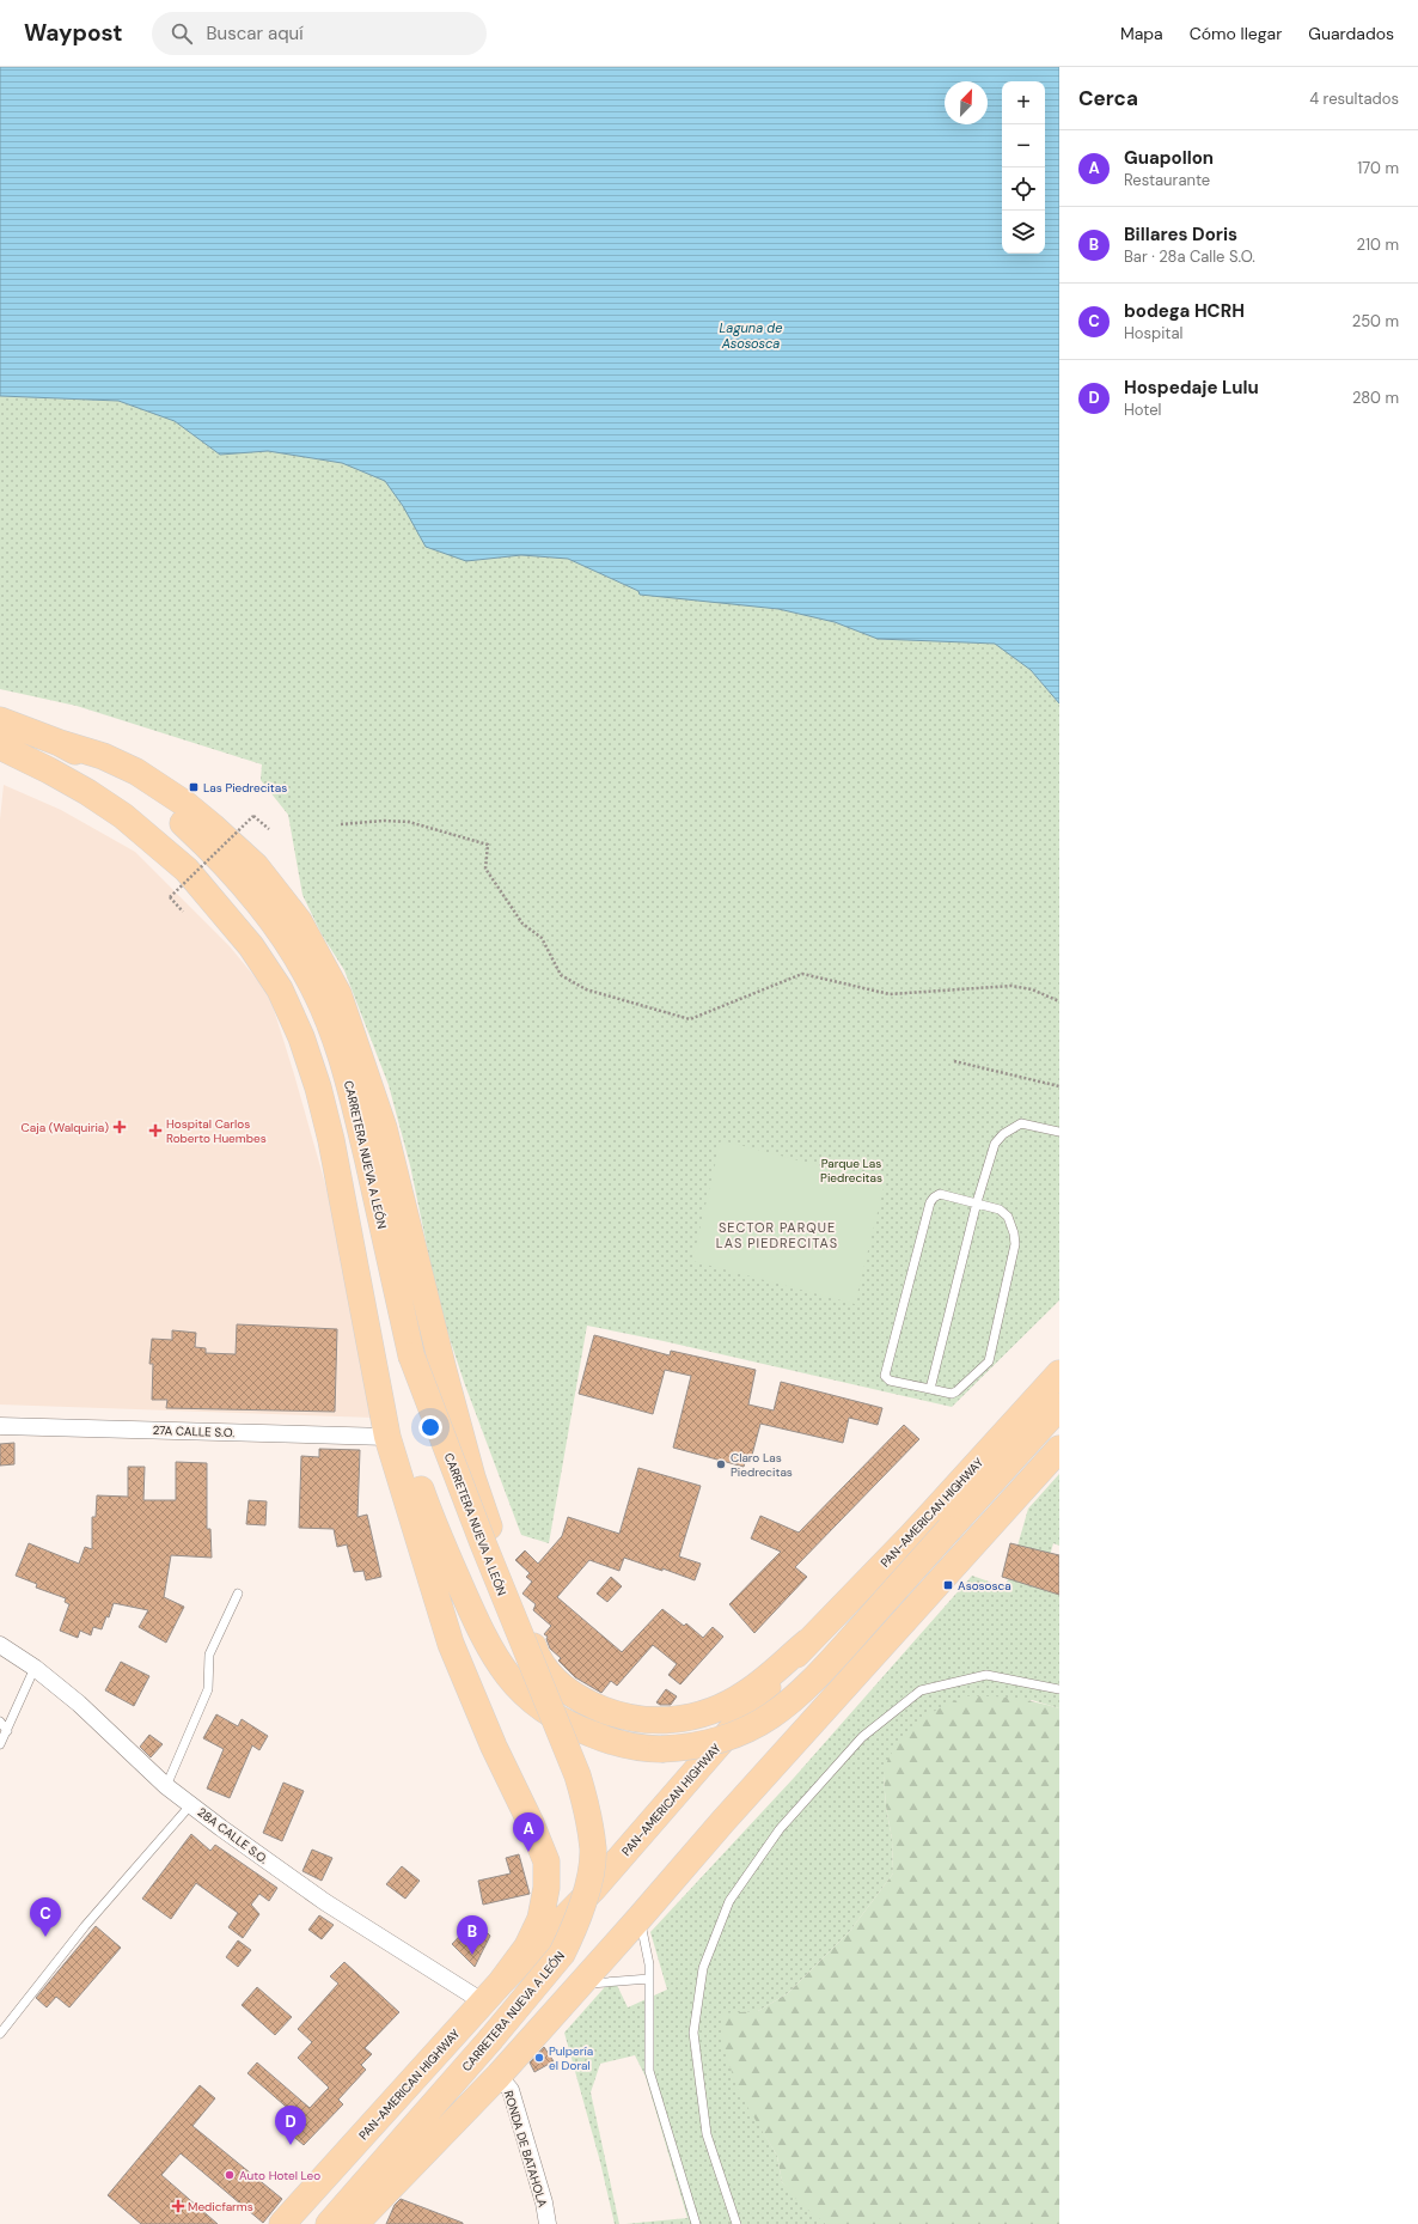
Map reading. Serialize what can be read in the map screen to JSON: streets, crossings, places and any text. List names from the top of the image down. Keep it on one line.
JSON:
{"streets":{"highway":["CARRETERA NUEVA A LEÓN","PAN-AMERICAN HIGHWAY"],"street":["27A CALLE S.O.","28A CALLE S.O.","RONDA DE BATAHOLA"]},"crossings":[["PAN-AMERICAN HIGHWAY","28A CALLE S.O."]],"districts":["SECTOR PARQUE LAS PIEDRECITAS"],"water":["Laguna de Asososca"],"parks":["Parque Las Piedrecitas"],"places":{"transit":["Las Piedrecitas","Asososca"],"health":["Caja (Walquiria)","Hospital Carlos Roberto Huembes","Medicfarms"],"other":["Claro Las Piedrecitas","Pulpería el Doral","Auto Hotel Leo"]},"north":"top right","page":{"header":"Waypost","search":"Buscar aquí","nav":["Mapa","Cómo llegar","Guardados"],"heading":["Cerca","4 resultados"],"map_buttons":["+","−"],"list":[{"mark":"A","name":"Guapollon","note":"Restaurante","value":"170 m"},{"mark":"B","name":"Billares Doris","note":"Bar · 28a Calle S.O.","value":"210 m"},{"mark":"C","name":"bodega HCRH","note":"Hospital","value":"250 m"},{"mark":"D","name":"Hospedaje Lulu","note":"Hotel","value":"280 m"}],"pins":["A","C","B","D"]}}
